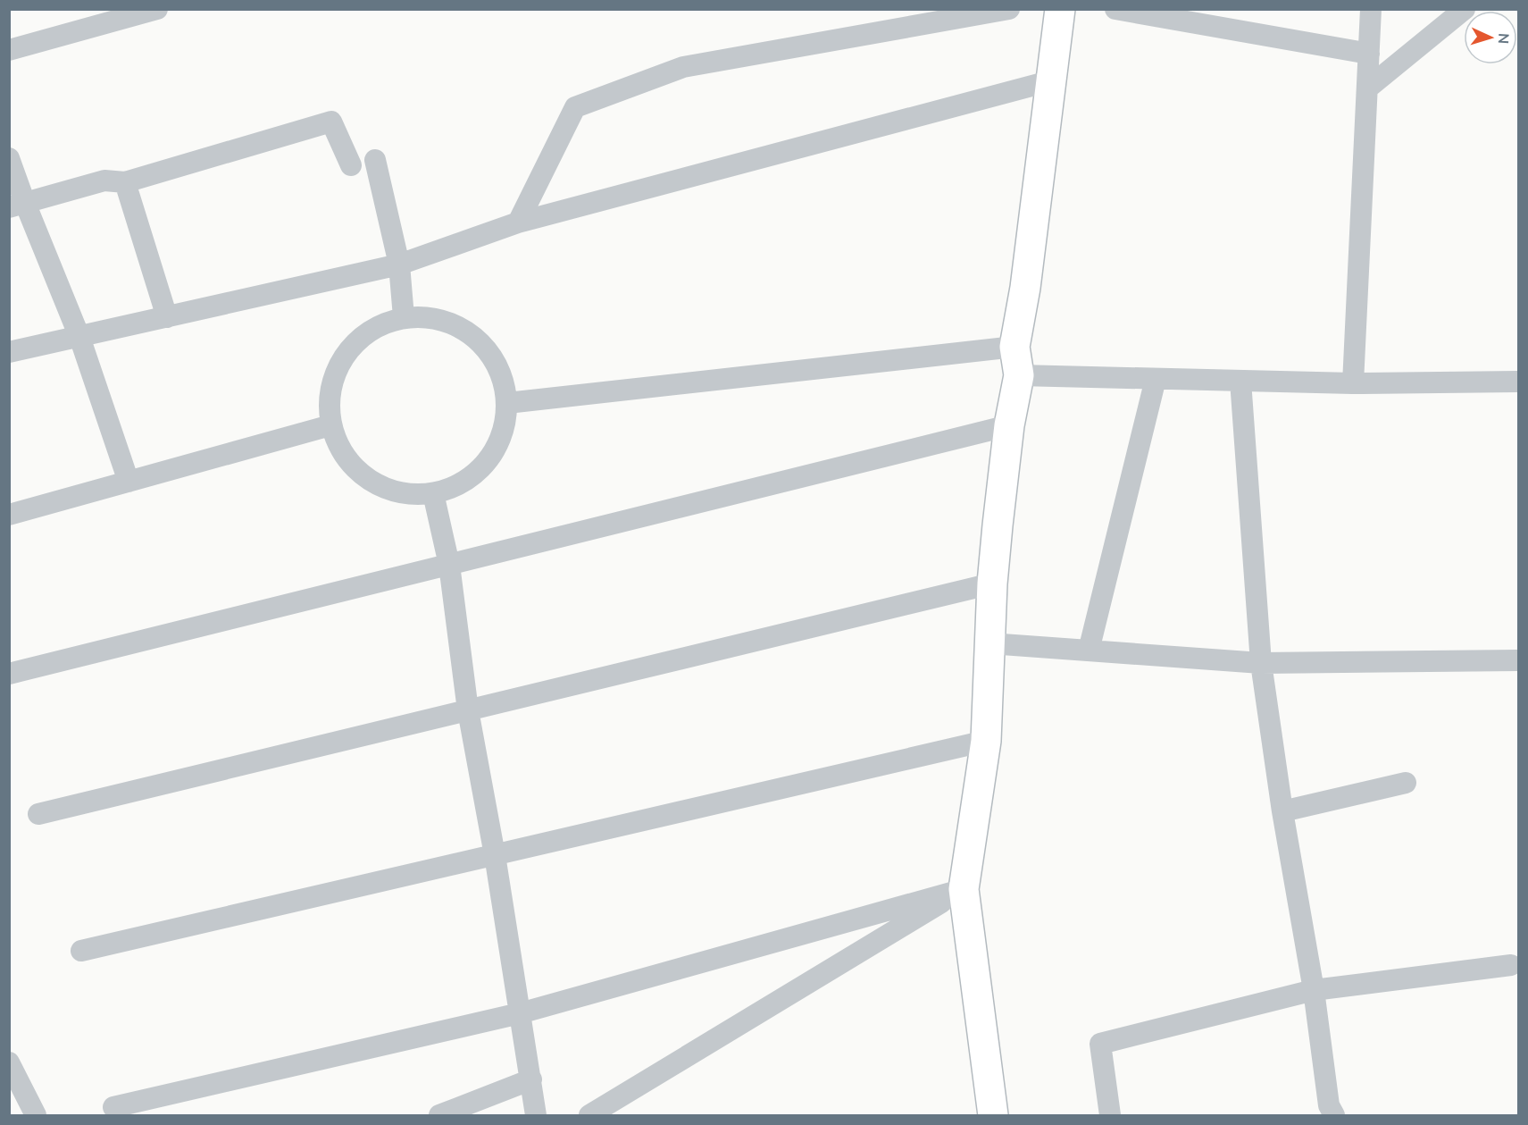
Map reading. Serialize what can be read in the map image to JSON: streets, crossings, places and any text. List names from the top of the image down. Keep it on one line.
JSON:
{"north":"right"}
